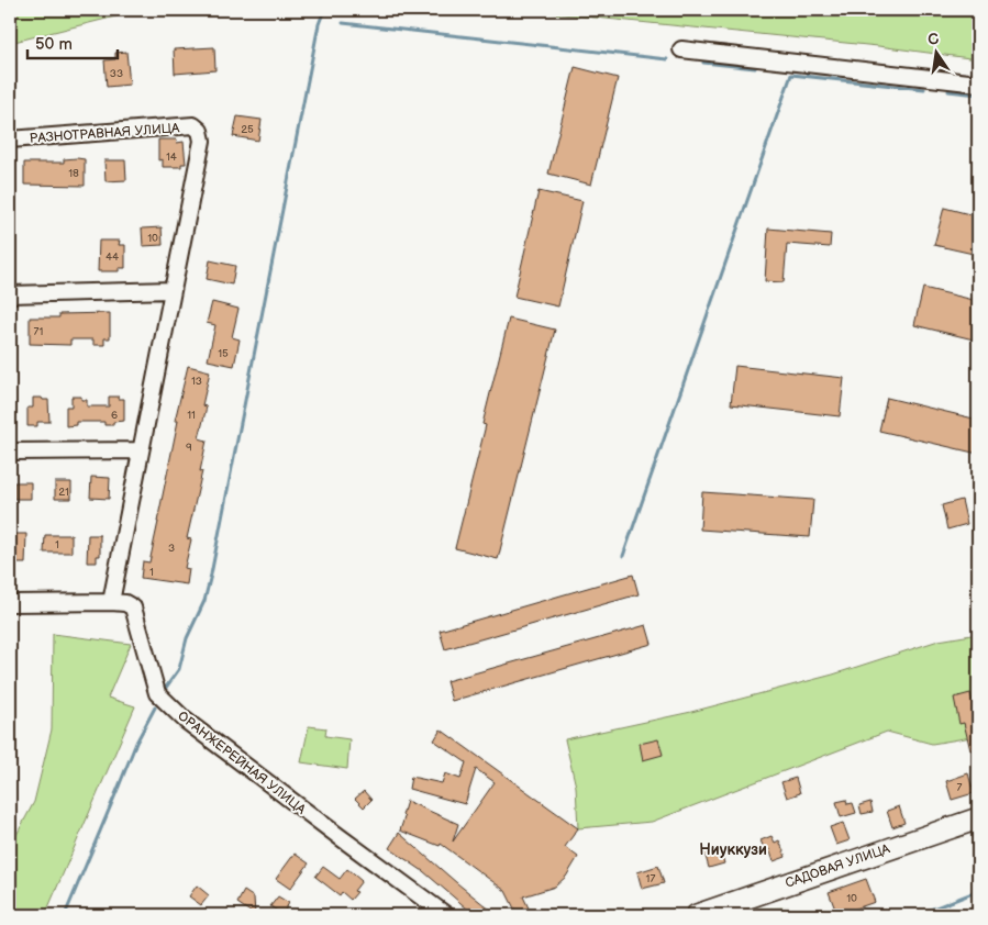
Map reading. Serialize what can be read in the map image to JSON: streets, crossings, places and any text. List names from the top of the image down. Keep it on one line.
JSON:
{"streets":{"main road":["САДОВАЯ УЛИЦА"],"street":["РАЗНОТРАВНАЯ УЛИЦА","ОРАНЖЕРЕЙНАЯ УЛИЦА"]},"crossings":[["РАЗНОТРАВНАЯ УЛИЦА","ОРАНЖЕРЕЙНАЯ УЛИЦА"]],"districts":["Ниуккузи"],"house_numbers":["33","25","14","18","10","44","71","15","13","6","11","9","21","1","3","1","7","17","10"],"scale_bar":"50 m","north":"top"}
